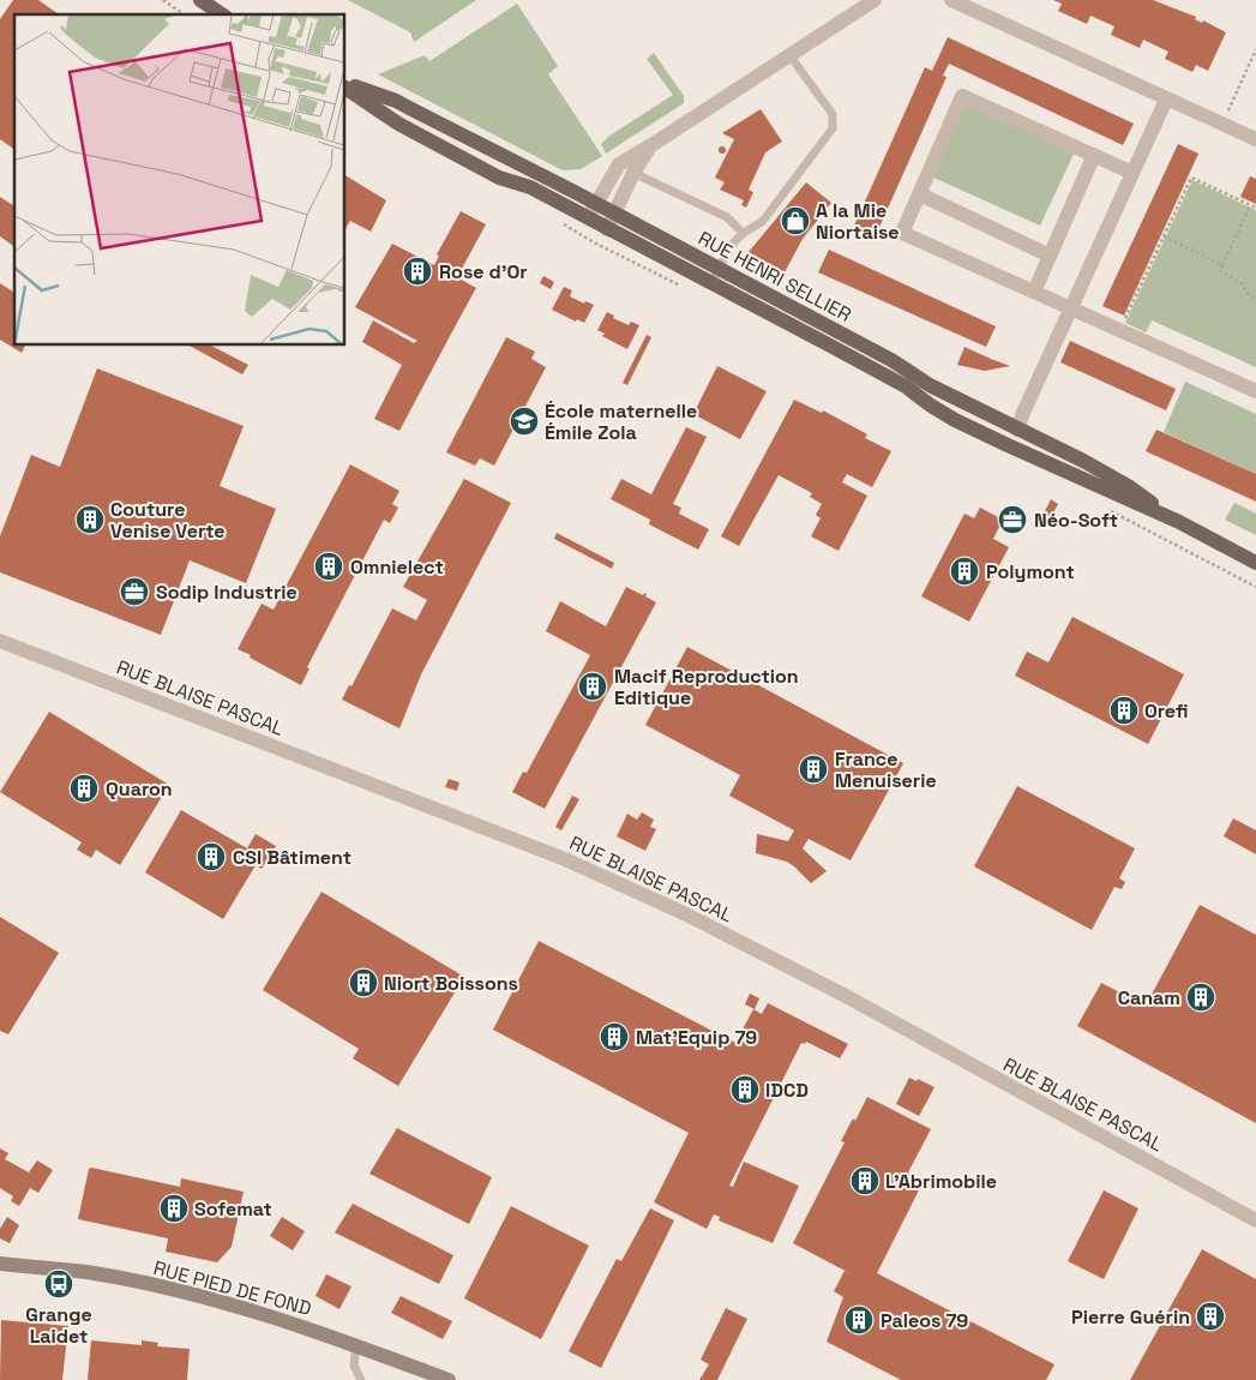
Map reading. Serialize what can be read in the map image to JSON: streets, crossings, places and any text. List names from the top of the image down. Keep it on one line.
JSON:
{"streets":{"main road":["RUE HENRI SELLIER","RUE PIED DE FOND"],"street":["RUE BLAISE PASCAL"]},"places":{"shop":["A la Mie Niortaise"],"building":["Rose d'Or","Couture Venise Verte","Omnielect","Polymont","Macif Reproduction Editique","Orefi","France Menuiserie","Quaron","CSI Bâtiment","Niort Boissons","Canam","Mat'Equip 79","IDCD","L'Abrimobile","Sofemat","Pierre Guérin","Paleos 79"],"school or university":["École maternelle Émile Zola"],"office":["Néo-Soft","Sodip Industrie"],"bus stop":["Grange Laidet"]}}
